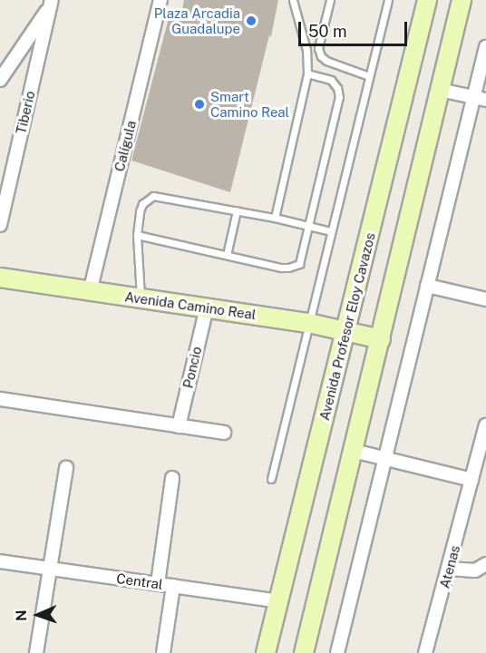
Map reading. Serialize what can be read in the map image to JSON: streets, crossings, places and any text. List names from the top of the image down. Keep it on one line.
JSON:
{"streets":{"main road":["Avenida Camino Real","Avenida Profesor Eloy Cavazos"],"street":["Tiberio","Calígula","Poncio","Atenas","Central"]},"crossings":[["Calígula","Avenida Camino Real"],["Avenida Camino Real","Avenida Profesor Eloy Cavazos"],["Avenida Camino Real","Poncio"],["Avenida Profesor Eloy Cavazos","Central"]],"places":["Plaza Arcadia Guadalupe","Smart Camino Real"],"scale_bar":"50 m","north":"left"}
